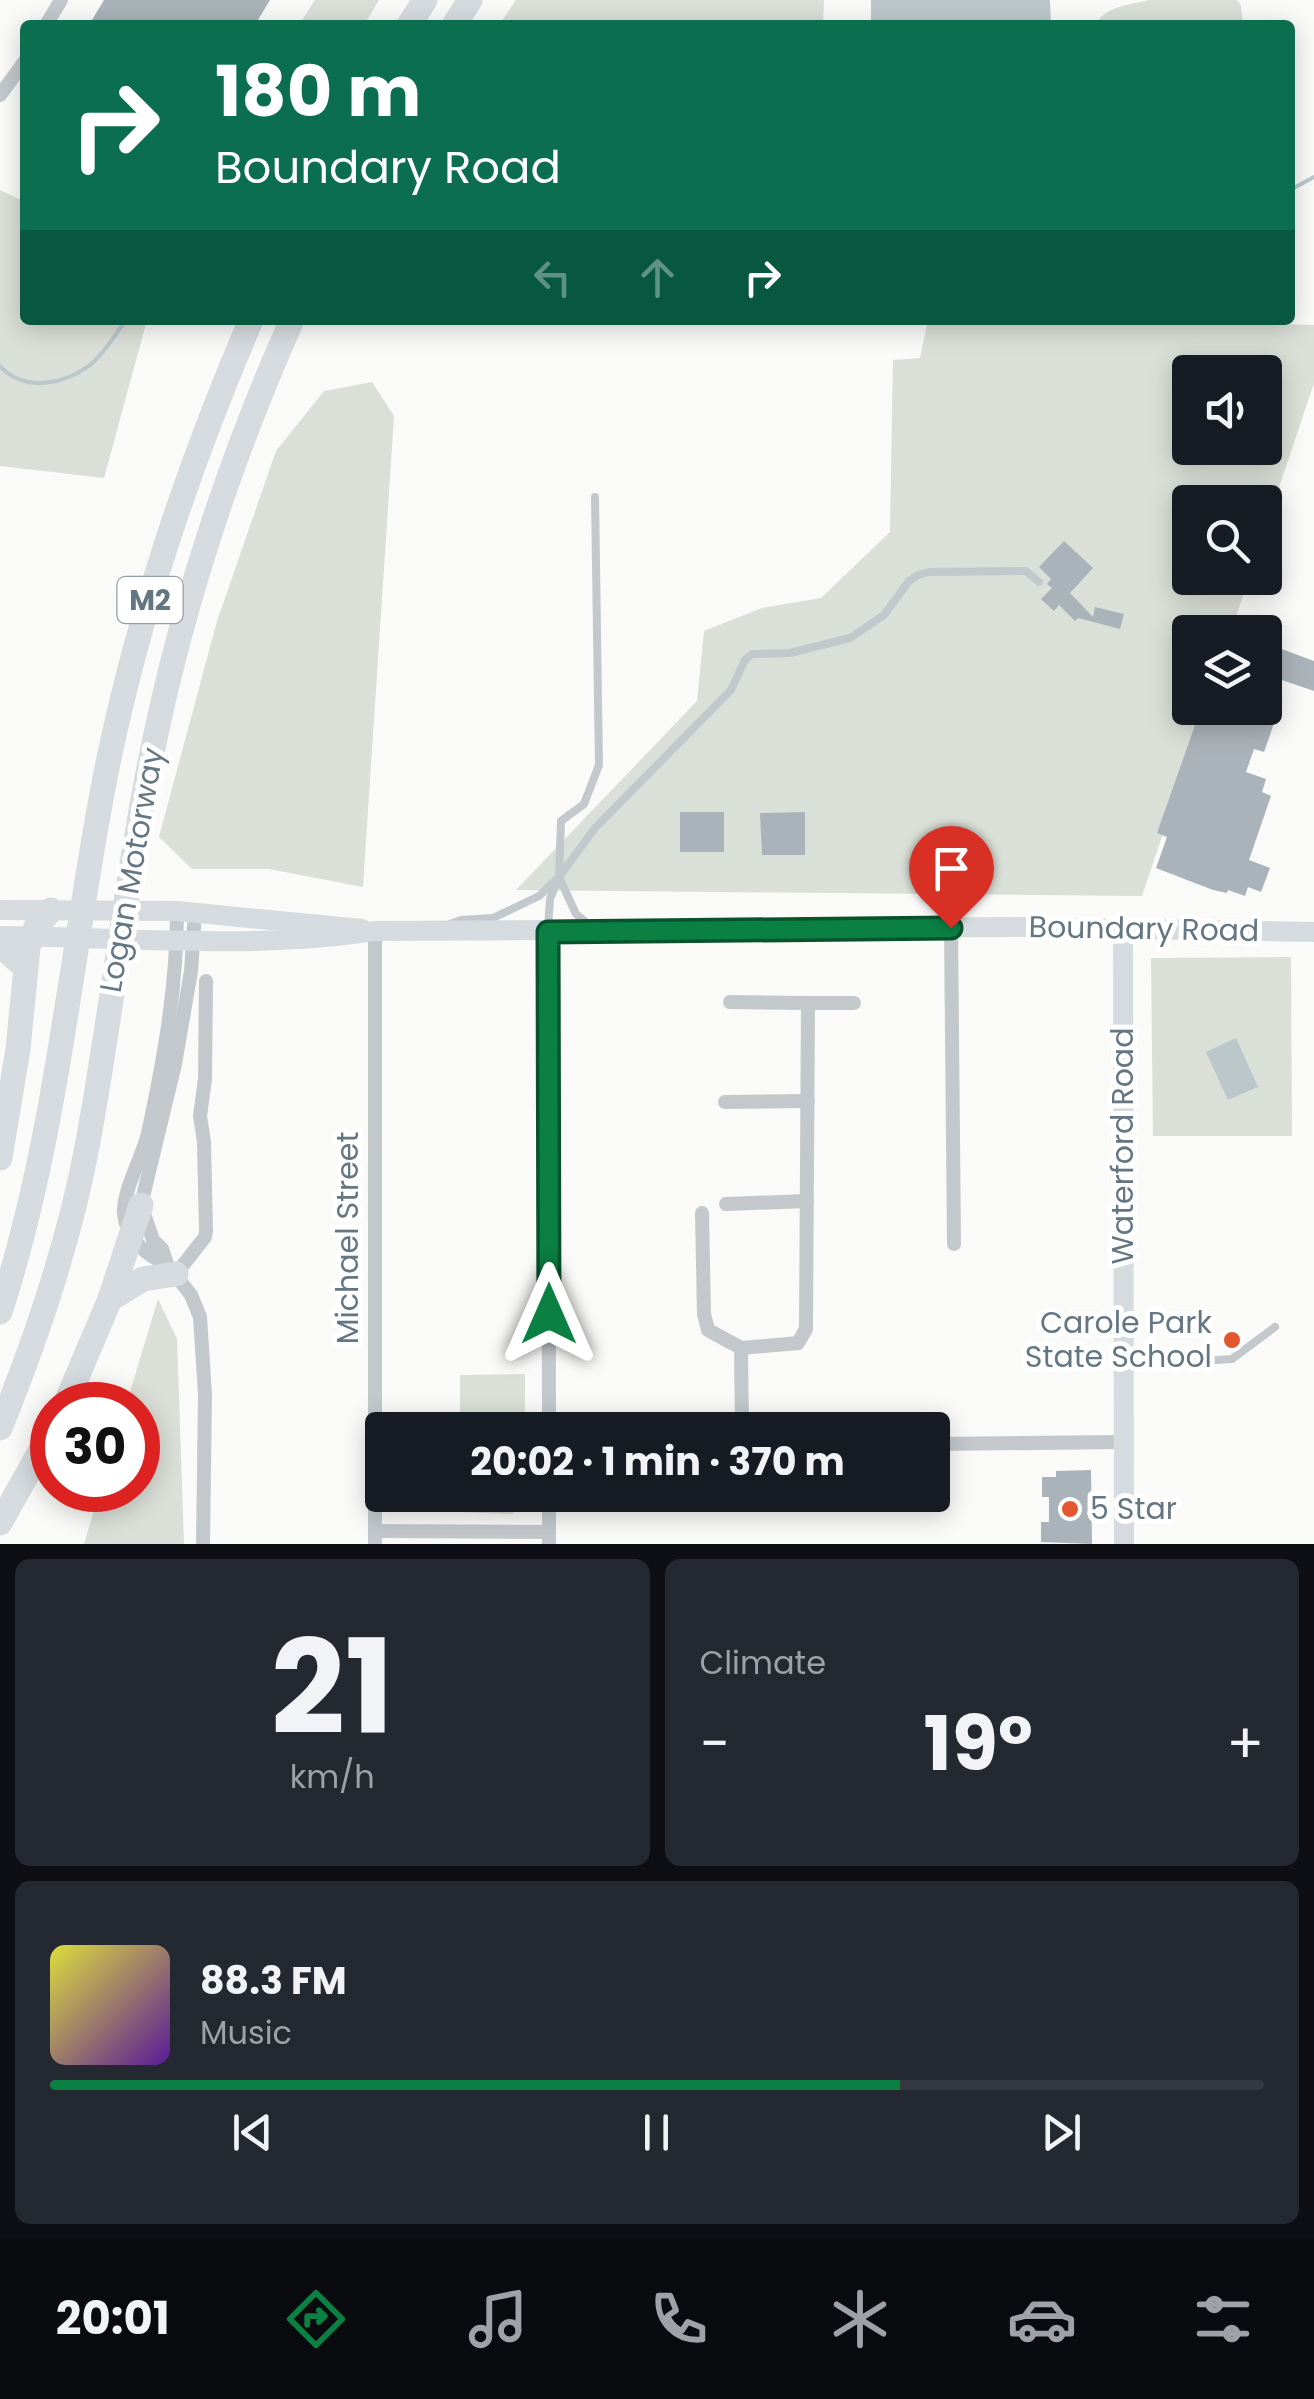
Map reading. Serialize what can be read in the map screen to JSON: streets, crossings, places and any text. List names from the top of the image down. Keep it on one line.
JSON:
{"streets":{"highway":["M2","Logan Motorway"],"main road":["Boundary Road","Waterford Road"],"street":["Michael Street"]},"crossings":[["Boundary Road","Waterford Road"],["Boundary Road","Michael Street"]],"places":["Carole Park State School","5 Star"],"page":{"turn":["180 m","Boundary Road"],"limit":"30","trip":"20:02 · 1 min · 370 m","tile":[["21","km/h"],"Climate"],"heat":["−","19°","+"],"song":["88.3 FM","Music"],"tabs":"20:01"}}
